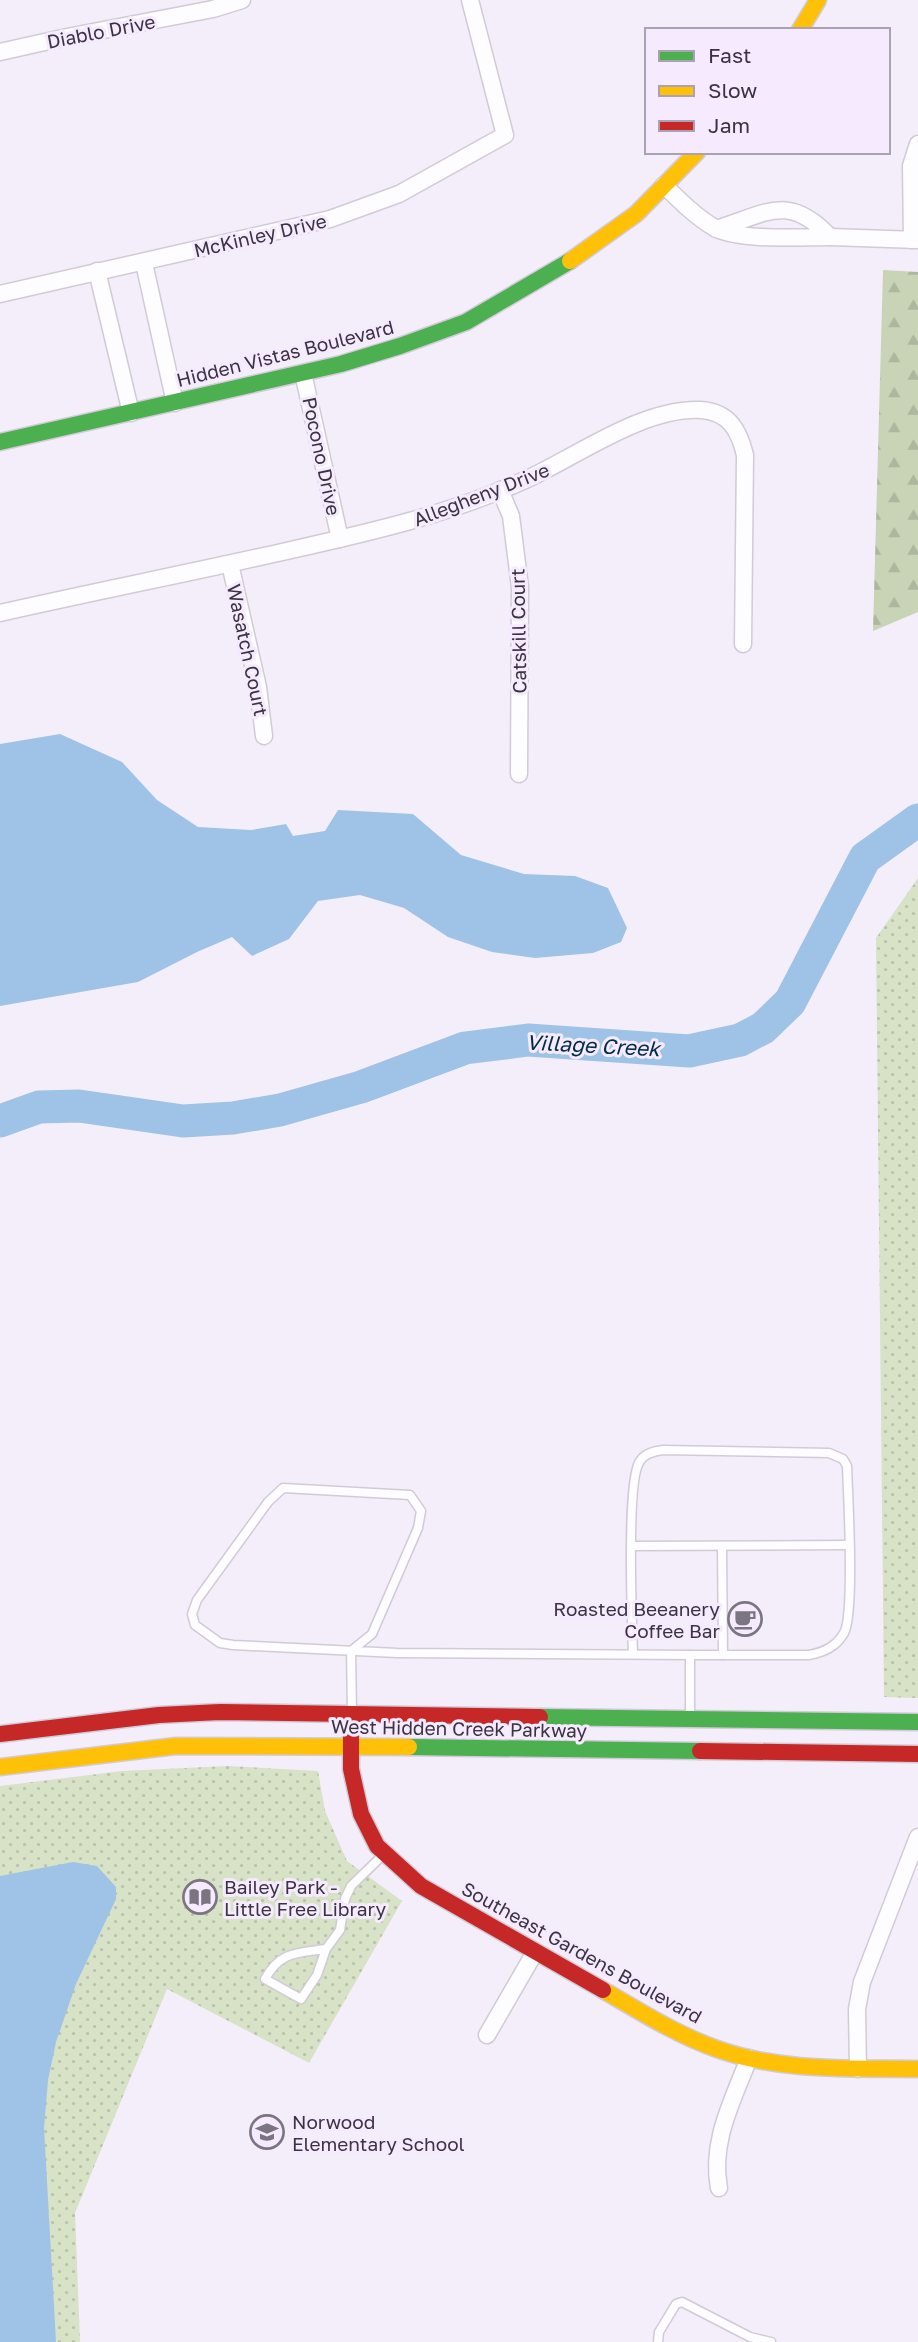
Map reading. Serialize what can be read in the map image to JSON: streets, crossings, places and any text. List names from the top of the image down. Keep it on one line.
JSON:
{"streets":{"main road":["Hidden Vistas Boulevard","West Hidden Creek Parkway","Southeast Gardens Boulevard"],"street":["Diablo Drive","McKinley Drive","Pocono Drive","Allegheny Drive","Catskill Court","Wasatch Court"]},"crossings":[["Hidden Vistas Boulevard","Pocono Drive"],["Pocono Drive","Allegheny Drive"],["Allegheny Drive","Catskill Court"],["Allegheny Drive","Wasatch Court"],["West Hidden Creek Parkway","Southeast Gardens Boulevard"]],"water":["Village Creek"],"places":{"cafe":["Roasted Beeanery Coffee Bar"],"library":["Bailey Park - Little Free Library"],"school or university":["Norwood Elementary School"]},"legend":["Fast","Slow","Jam"]}
